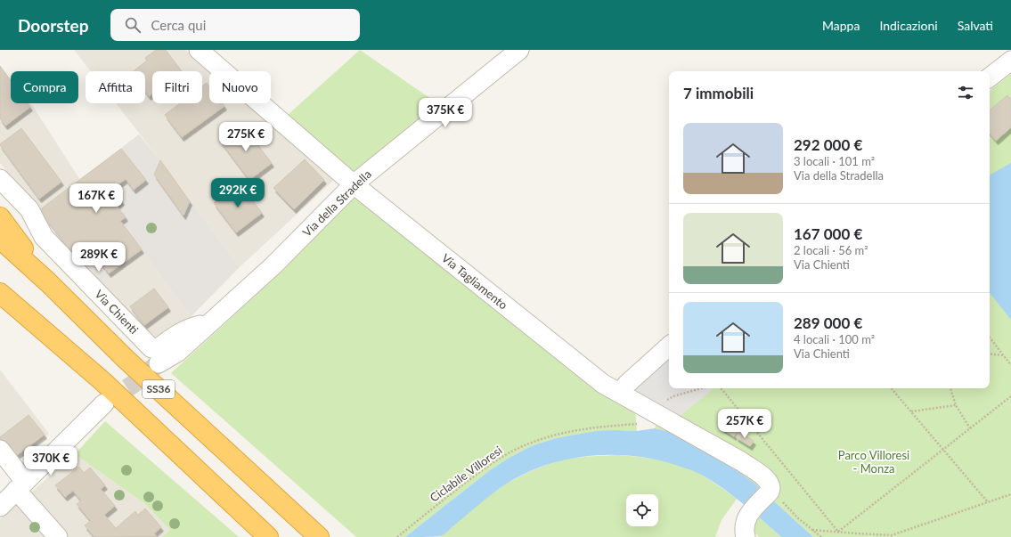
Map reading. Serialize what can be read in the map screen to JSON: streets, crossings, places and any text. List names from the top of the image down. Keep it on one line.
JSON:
{"streets":{"highway":["SS36"],"street":["Via della Stradella","Via Tagliamento","Via Chienti"],"path":["Ciclabile Villoresi"]},"crossings":[["Via della Stradella","Via Tagliamento"],["Via della Stradella","Via Chienti"],["Via Tagliamento","Ciclabile Villoresi"]],"parks":["Parco Villoresi - Monza"],"page":{"header":"Doorstep","search":"Cerca qui","nav":["Mappa","Indicazioni","Salvati"],"chip":["Compra","Affitta","Filtri","Nuovo"],"heading":"7 immobili","price":["375K €","275K €","292K €","167K €","289K €","257K €","370K €"],"list":[{"name":"292 000 €","note":"3 locali · 101 m² · Via della Stradella"},{"name":"167 000 €","note":"2 locali · 56 m² · Via Chienti"},{"name":"289 000 €","note":"4 locali · 100 m² · Via Chienti"}]}}
